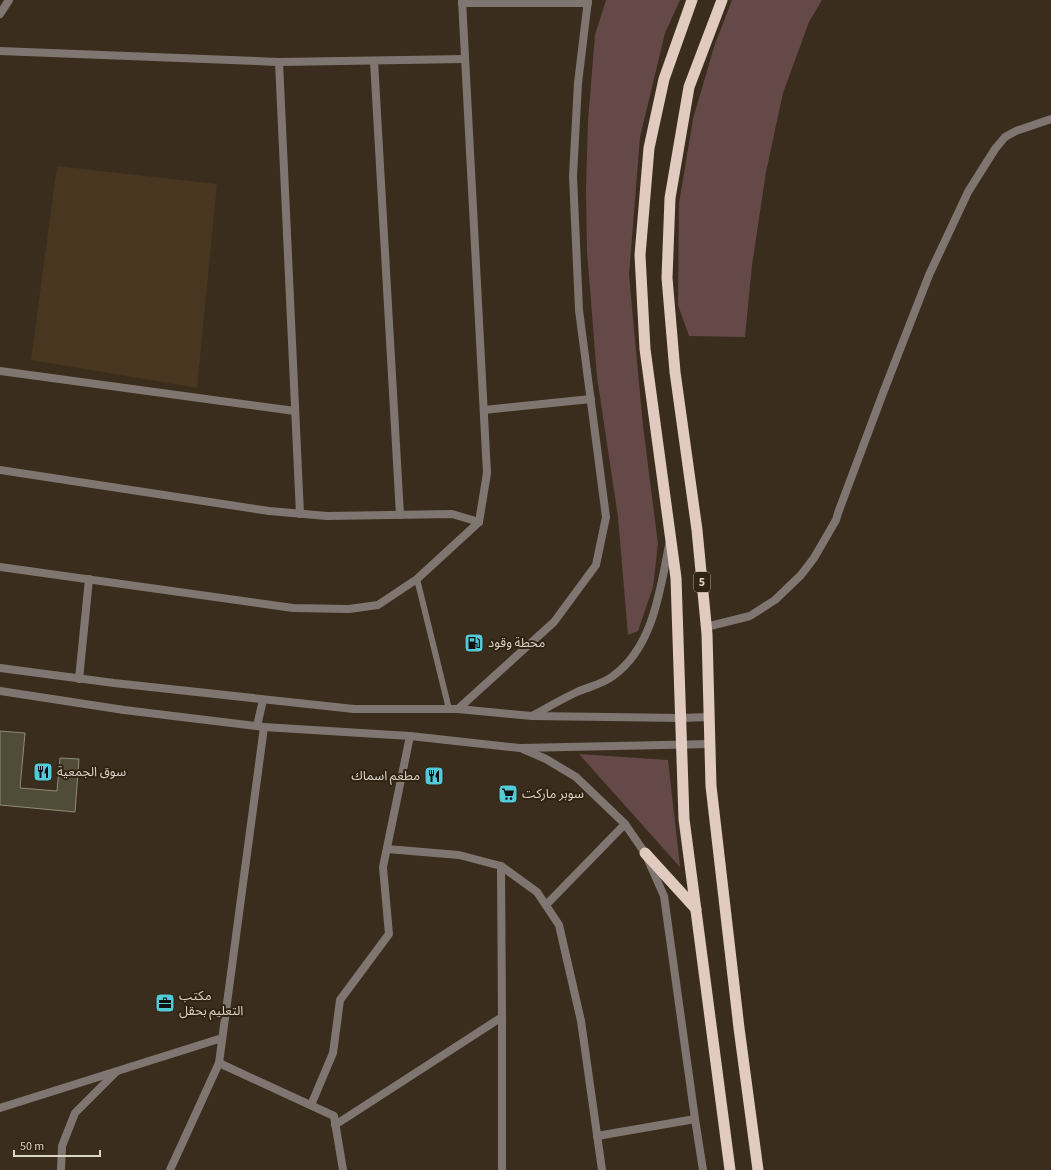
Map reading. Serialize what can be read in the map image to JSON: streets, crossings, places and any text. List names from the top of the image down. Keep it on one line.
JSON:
{"streets":{"highway":["5"]},"places":{"fuel station":["محطة وقود"],"restaurant":["سوق الجمعية","مطعم اسماك"],"supermarket":["سوبر ماركت"],"office":["مكتب التعليم بحقل"]},"scale_bar":"50 m"}
